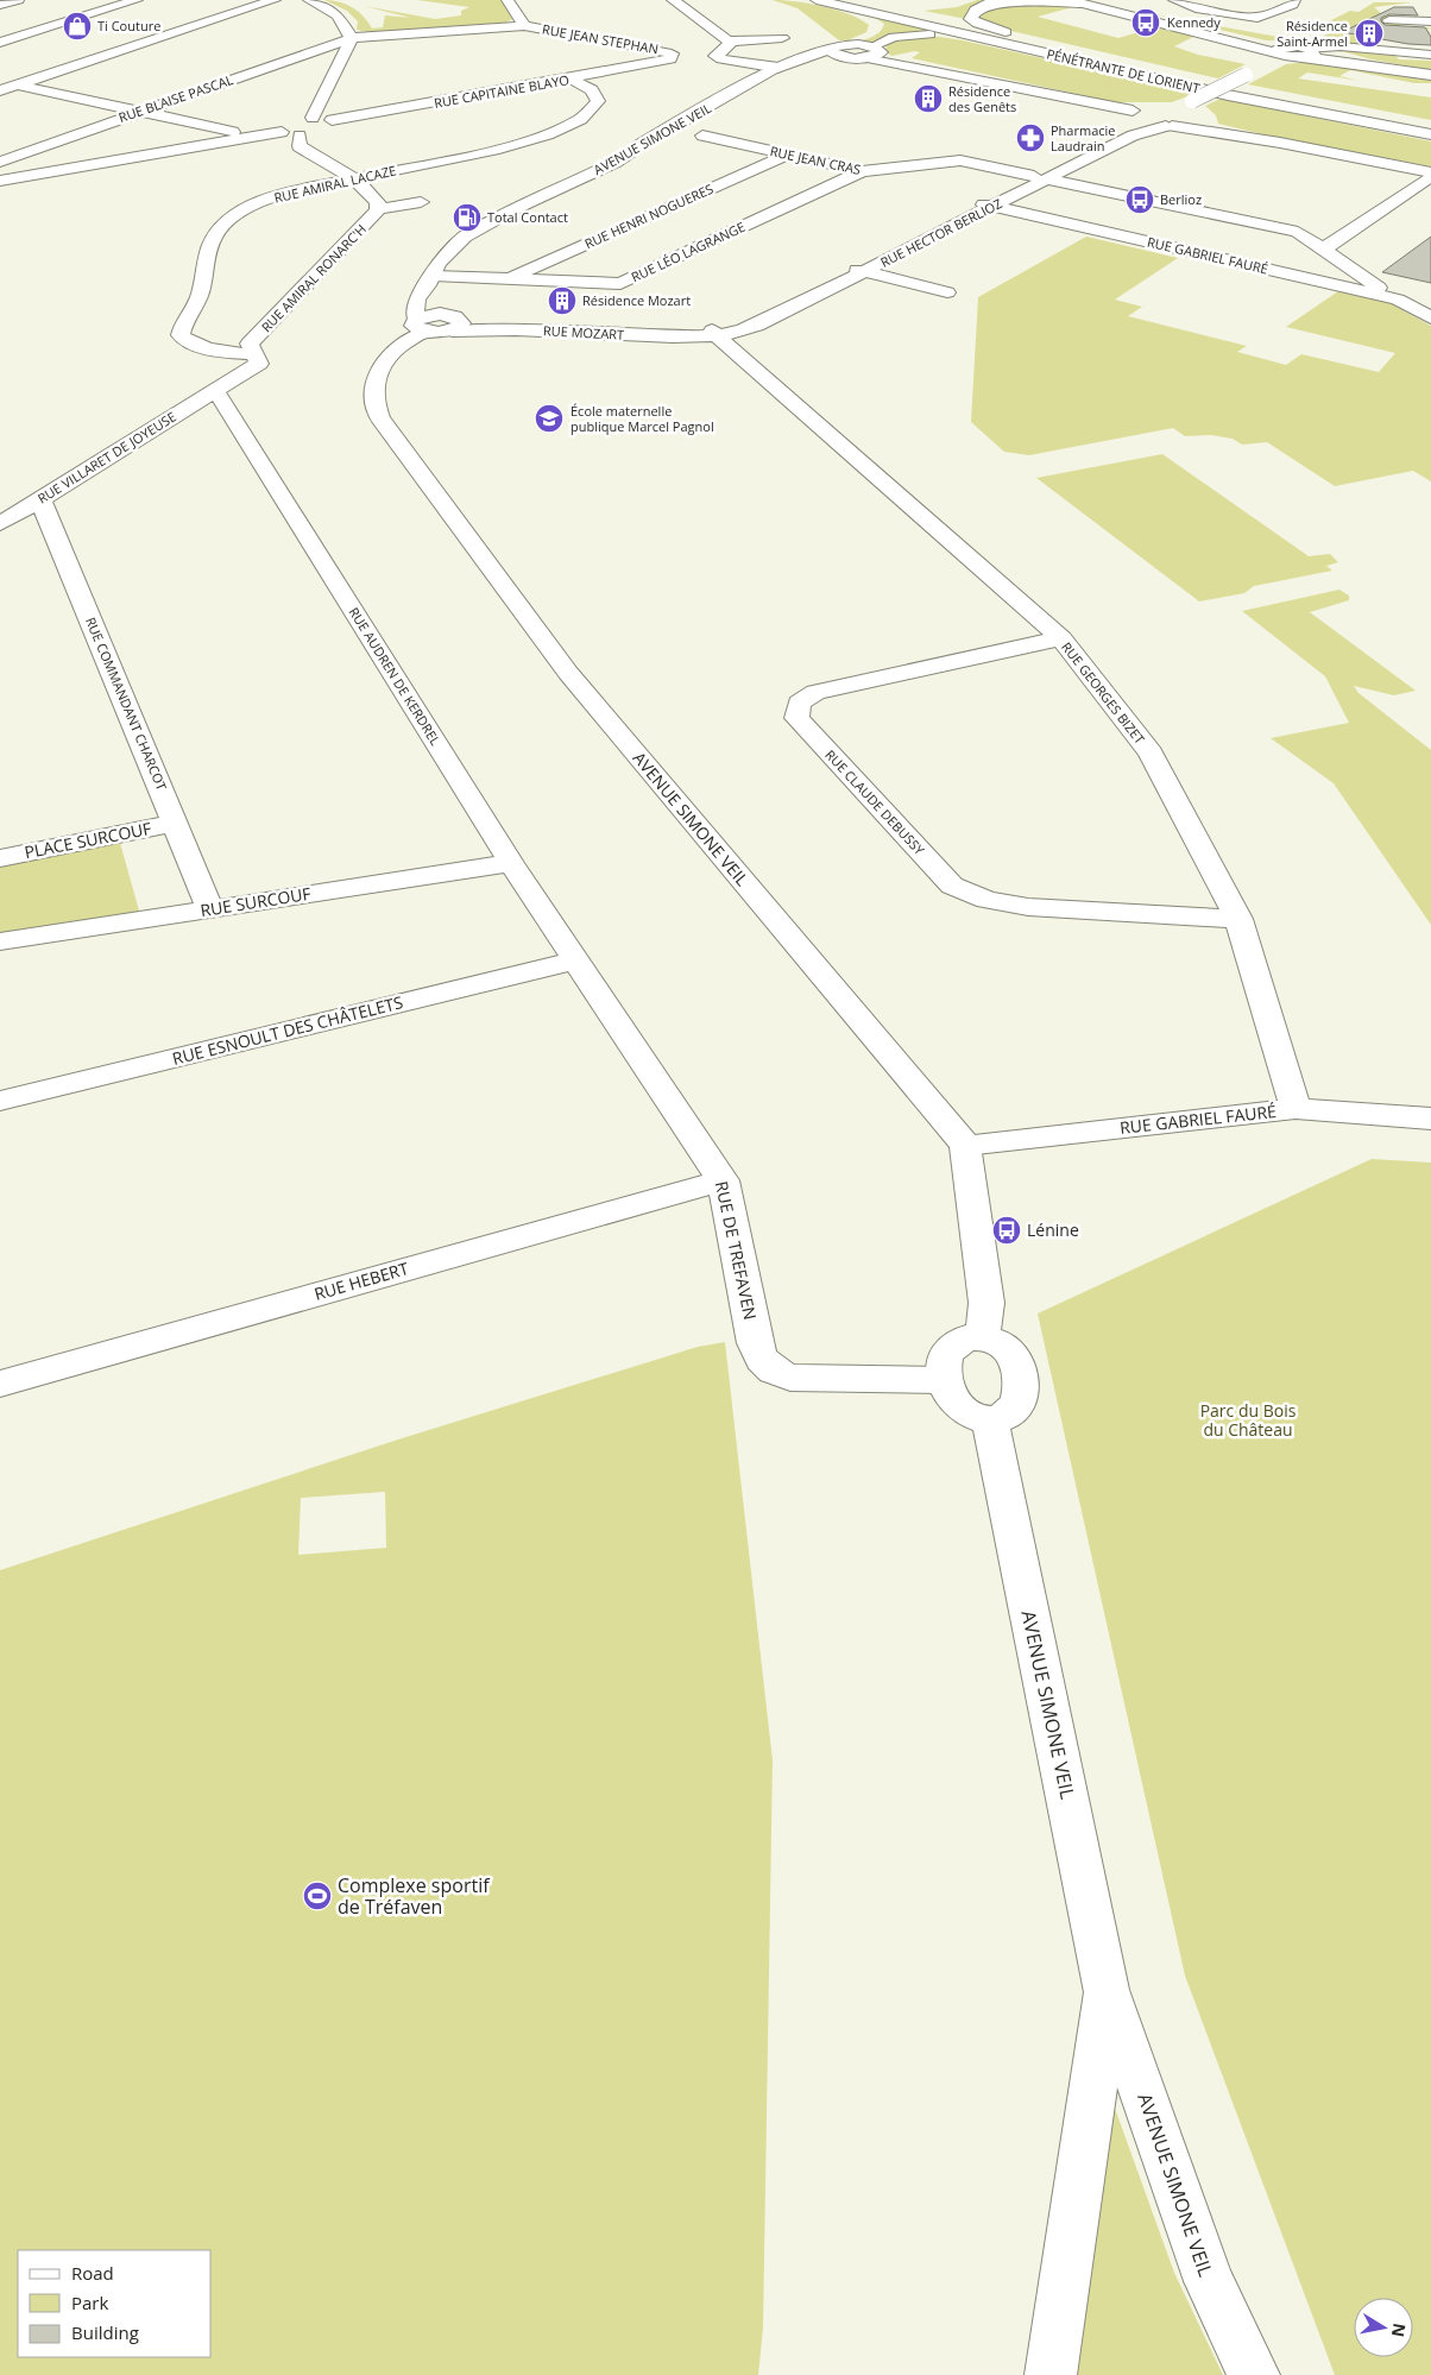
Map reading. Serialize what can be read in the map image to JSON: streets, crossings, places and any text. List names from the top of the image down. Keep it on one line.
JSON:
{"streets":{"main road":["RUE JEAN STEPHAN","PÉNÉTRANTE DE LORIENT","RUE CAPITAINE BLAYO","RUE BLAISE PASCAL","AVENUE SIMONE VEIL","RUE JEAN CRAS","RUE AMIRAL LACAZE","RUE HENRI NOGUERES","RUE HECTOR BERLIOZ","RUE LÉO LAGRANGE","RUE GABRIEL FAURÉ","RUE AMIRAL RONARC'H","RUE MOZART","RUE VILLARET DE JOYEUSE","RUE AUDREN DE KERDREL","RUE GEORGES BIZET","RUE COMMANDANT CHARCOT","RUE CLAUDE DEBUSSY","PLACE SURCOUF","RUE SURCOUF","RUE ESNOULT DES CHÂTELETS","RUE DE TREFAVEN","RUE HEBERT"]},"crossings":[["RUE JEAN STEPHAN","RUE CAPITAINE BLAYO"],["RUE JEAN STEPHAN","RUE BLAISE PASCAL"],["RUE CAPITAINE BLAYO","RUE AMIRAL LACAZE"],["RUE CAPITAINE BLAYO","RUE AMIRAL RONARC'H"],["AVENUE SIMONE VEIL","RUE LÉO LAGRANGE"],["AVENUE SIMONE VEIL","RUE GABRIEL FAURÉ"],["AVENUE SIMONE VEIL","RUE MOZART"],["AVENUE SIMONE VEIL","RUE DE TREFAVEN"],["RUE JEAN CRAS","RUE HENRI NOGUERES"],["RUE JEAN CRAS","RUE HECTOR BERLIOZ"],["RUE JEAN CRAS","RUE LÉO LAGRANGE"],["RUE JEAN CRAS","RUE GABRIEL FAURÉ"],["RUE AMIRAL LACAZE","RUE AMIRAL RONARC'H"],["RUE HENRI NOGUERES","RUE LÉO LAGRANGE"],["RUE HECTOR BERLIOZ","RUE GABRIEL FAURÉ"],["RUE HECTOR BERLIOZ","RUE MOZART"],["RUE HECTOR BERLIOZ","RUE GEORGES BIZET"],["RUE GABRIEL FAURÉ","RUE GEORGES BIZET"],["RUE AMIRAL RONARC'H","RUE VILLARET DE JOYEUSE"],["RUE AMIRAL RONARC'H","RUE AUDREN DE KERDREL"],["RUE MOZART","RUE GEORGES BIZET"],["RUE VILLARET DE JOYEUSE","RUE AUDREN DE KERDREL"],["RUE VILLARET DE JOYEUSE","RUE COMMANDANT CHARCOT"],["RUE AUDREN DE KERDREL","RUE SURCOUF"],["RUE AUDREN DE KERDREL","RUE ESNOULT DES CHÂTELETS"],["RUE AUDREN DE KERDREL","RUE DE TREFAVEN"],["RUE GEORGES BIZET","RUE CLAUDE DEBUSSY"],["RUE COMMANDANT CHARCOT","PLACE SURCOUF"],["RUE COMMANDANT CHARCOT","RUE SURCOUF"],["RUE ESNOULT DES CHÂTELETS","RUE DE TREFAVEN"],["RUE DE TREFAVEN","RUE HEBERT"]],"parks":["Parc du Bois du Château"],"places":{"bus stop":["Kennedy","Berlioz","Lénine"],"shop":["Ti Couture"],"building":["Résidence Saint-Armel","Résidence des Genêts","Résidence Mozart"],"pharmacy":["Pharmacie Laudrain"],"fuel station":["Total Contact"],"school or university":["École maternelle publique Marcel Pagnol"],"sports":["Complexe sportif de Tréfaven"]},"legend":["Road","Park","Building"],"north":"right"}
